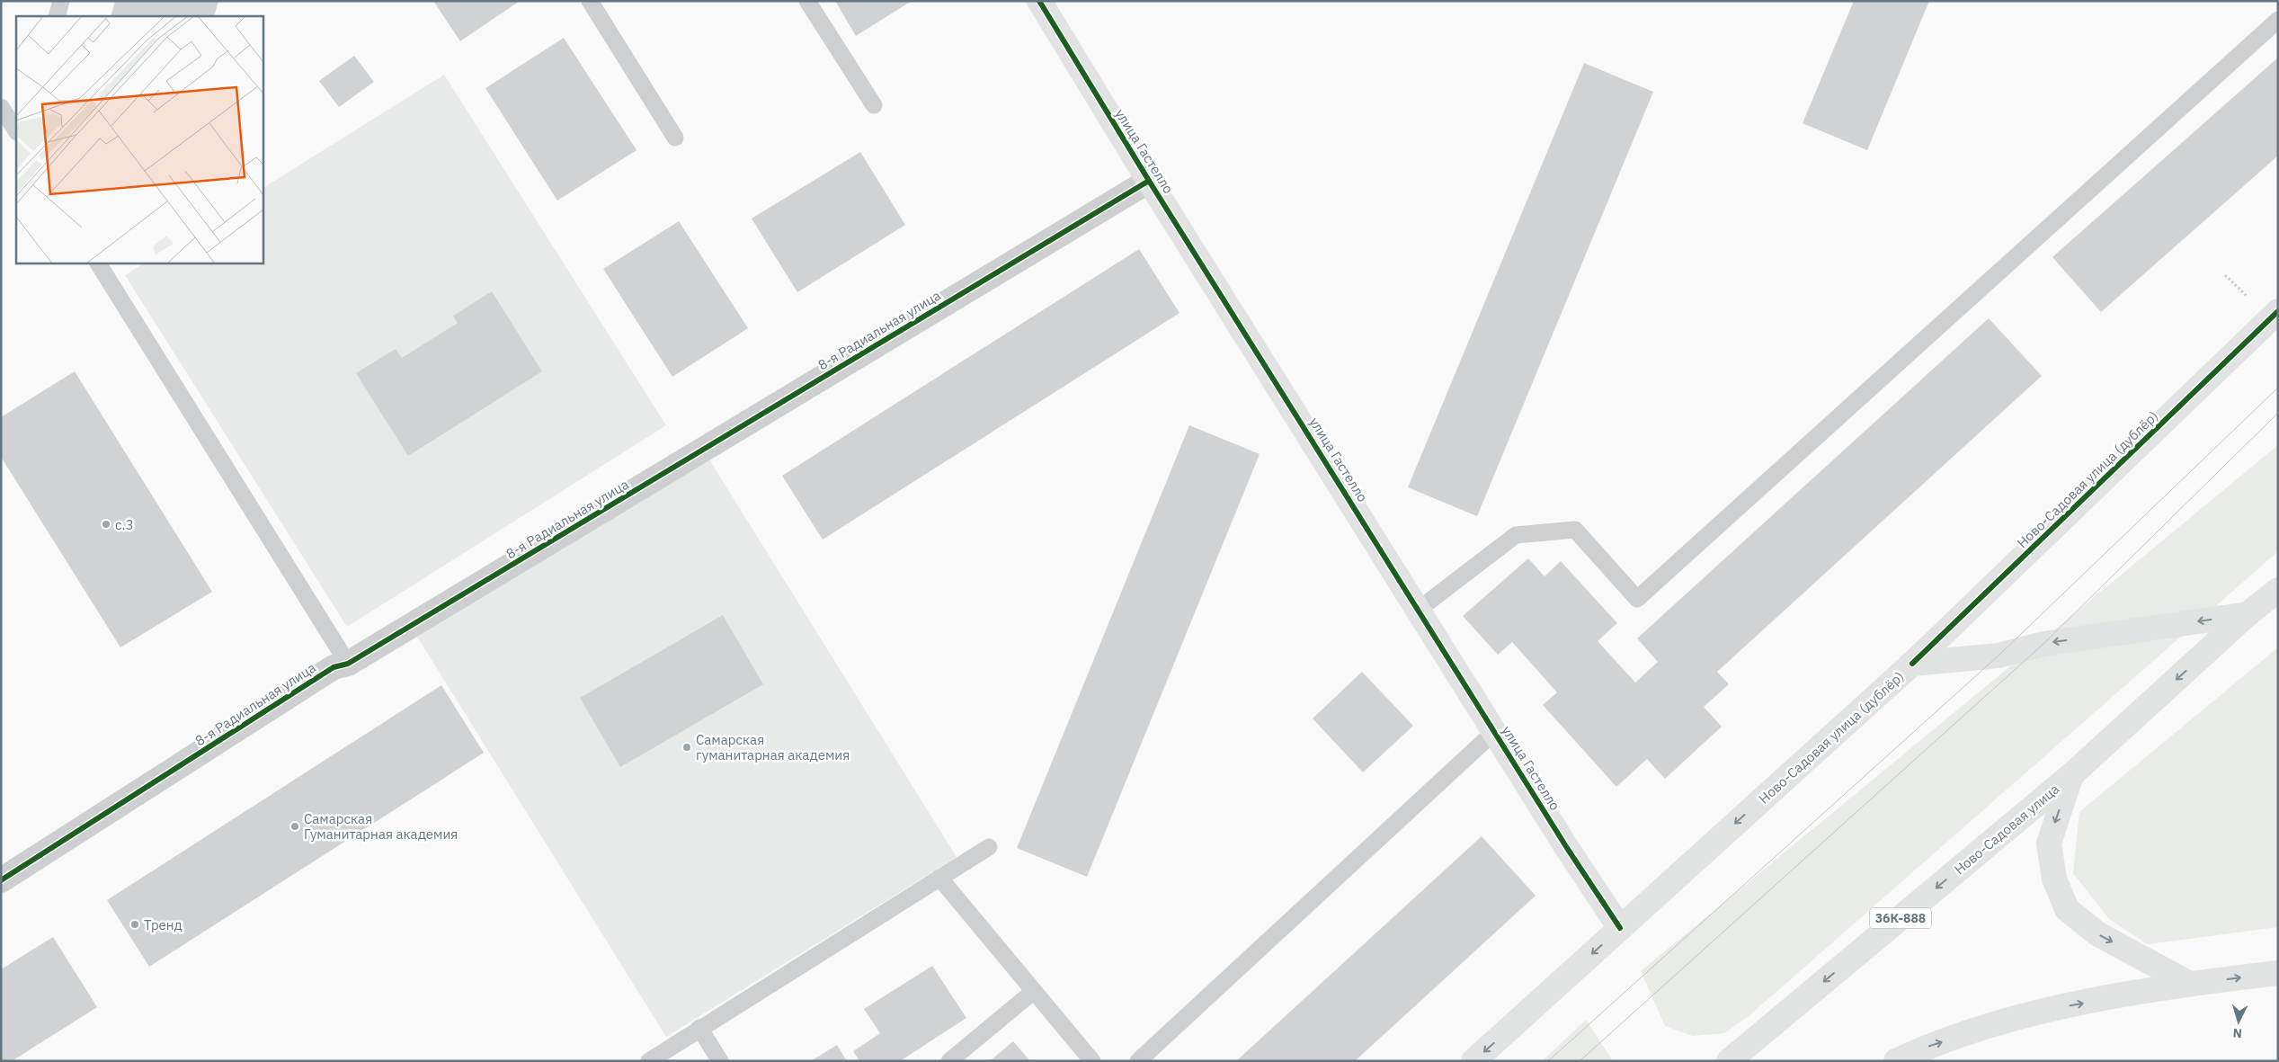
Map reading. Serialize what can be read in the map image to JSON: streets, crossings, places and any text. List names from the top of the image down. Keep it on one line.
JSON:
{"streets":{"main road":["улица Гастелло","Ново-Садовая улица (дублёр)","Ново-Садовая улица","36К-888"],"street":["8-я Радиальная улица"]},"crossings":[["улица Гастелло","8-я Радиальная улица"],["улица Гастелло","Ново-Садовая улица (дублёр)"]],"one_way":["Ново-Садовая улица (дублёр)","Ново-Садовая улица"],"places":["с.3","Самарская гуманитарная академия","Самарская Гуманитарная академия","Тренд"],"north":"bottom"}
